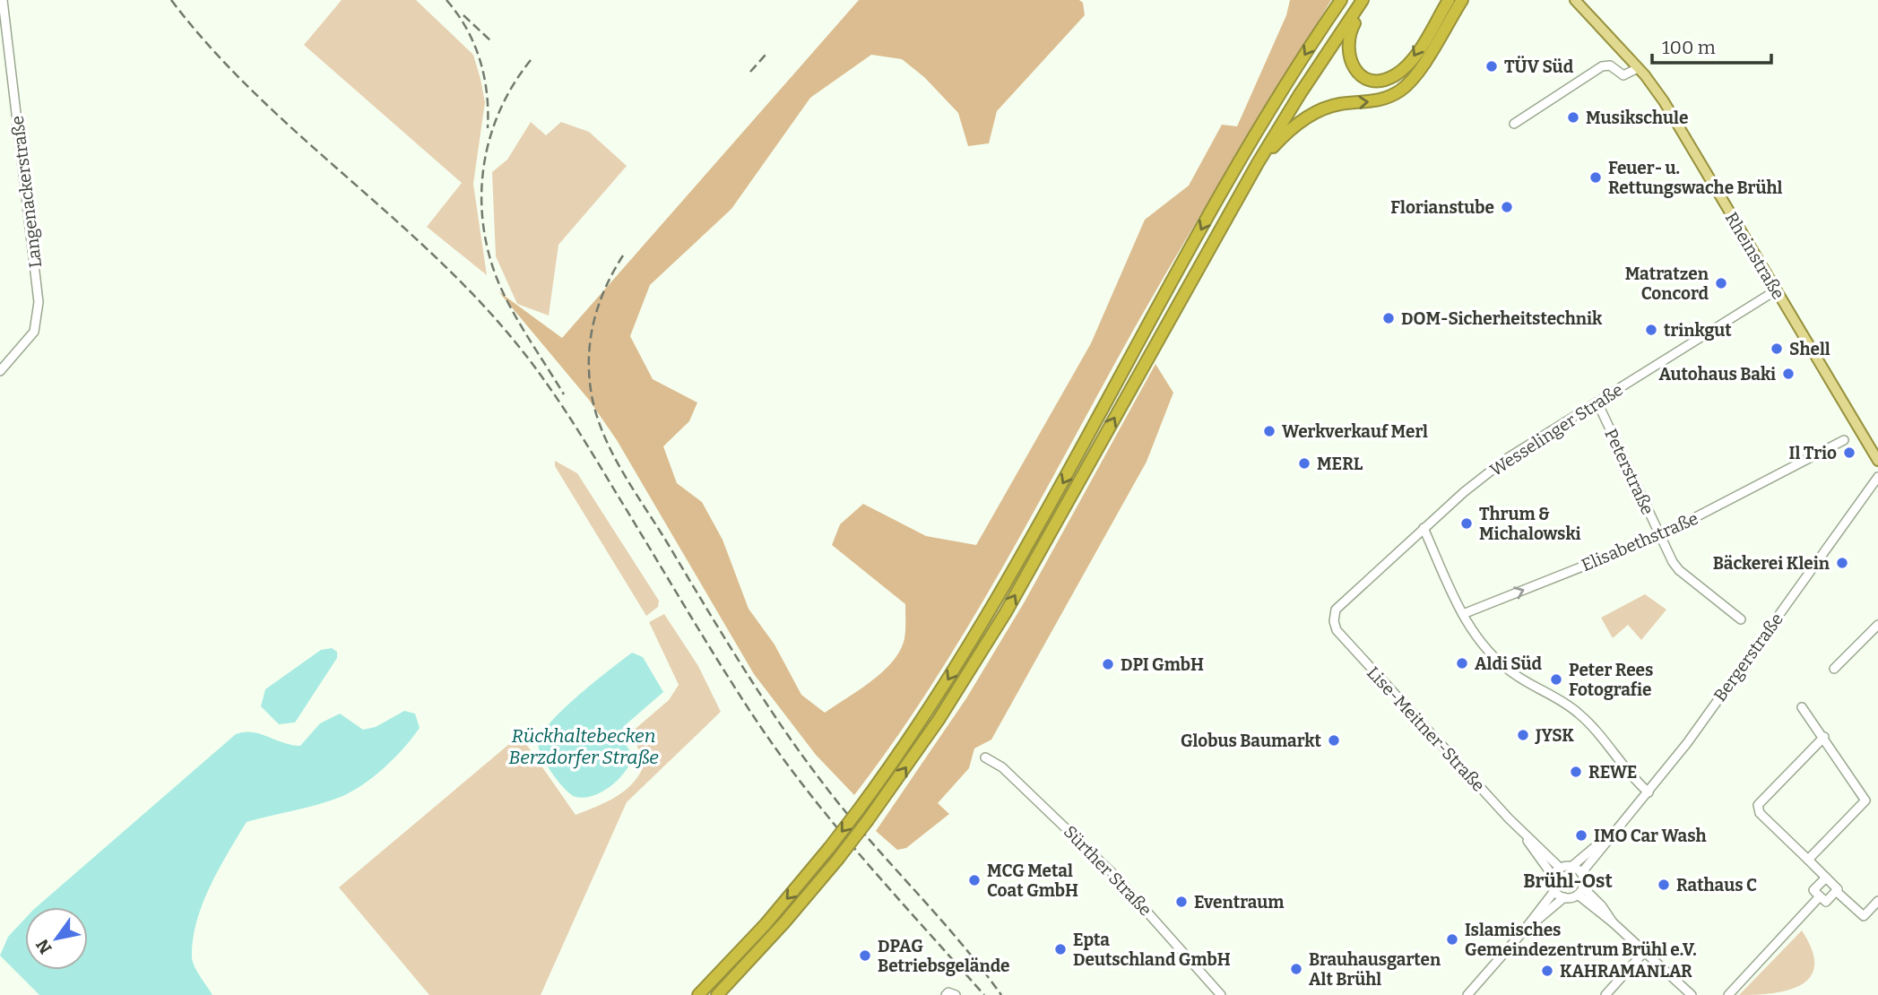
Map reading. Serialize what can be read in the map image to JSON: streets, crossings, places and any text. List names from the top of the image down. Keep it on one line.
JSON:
{"streets":{"main road":["Rheinstraße"],"street":["Langenackerstraße","Wesselinger Straße","Peterstraße","Elisabethstraße","Bergerstraße","Lise-Meitner-Straße","Sürther Straße"]},"crossings":[["Rheinstraße","Wesselinger Straße"],["Wesselinger Straße","Peterstraße"],["Wesselinger Straße","Lise-Meitner-Straße"],["Peterstraße","Elisabethstraße"],["Bergerstraße","Lise-Meitner-Straße"]],"one_way":["Elisabethstraße"],"districts":["Brühl-Ost"],"water":["Rückhaltebecken Berzdorfer Straße"],"places":["TÜV Süd","Musikschule","Feuer- u. Rettungswache Brühl","Florianstube","Matratzen Concord","DOM-Sicherheitstechnik","trinkgut","Shell","Autohaus Baki","Werkverkauf Merl","Il Trio","MERL","Thrum & Michalowski","Bäckerei Klein","Aldi Süd","DPI GmbH","Peter Rees Fotografie","JYSK","Globus Baumarkt","REWE","IMO Car Wash","MCG Metal Coat GmbH","Rathaus C","Eventraum","Islamisches Gemeindezentrum Brühl e.V.","Epta Deutschland GmbH","DPAG Betriebsgelände","Brauhausgarten Alt Brühl","KAHRAMANLAR"],"scale_bar":"100 m","north":"bottom left"}
